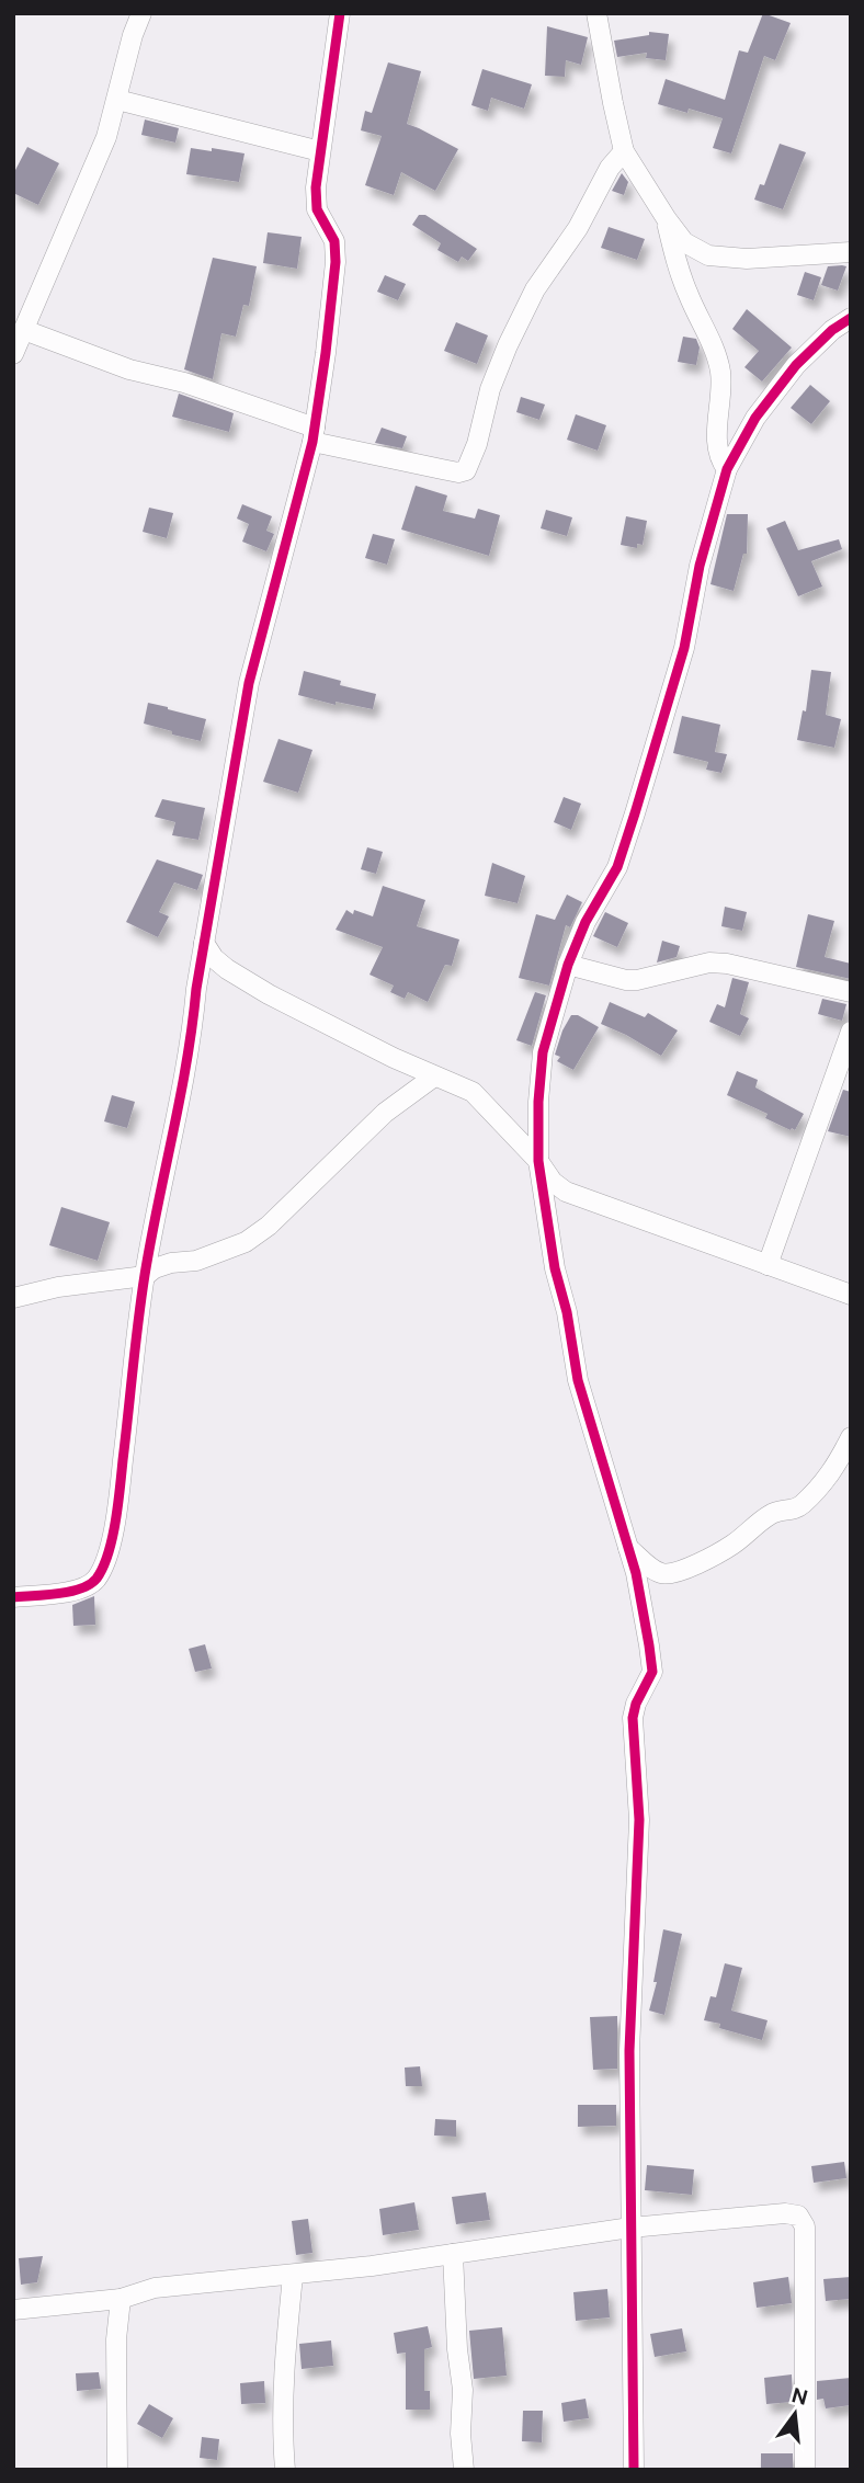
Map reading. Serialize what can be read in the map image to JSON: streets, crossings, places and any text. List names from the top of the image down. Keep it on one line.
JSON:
{"north":"top"}
